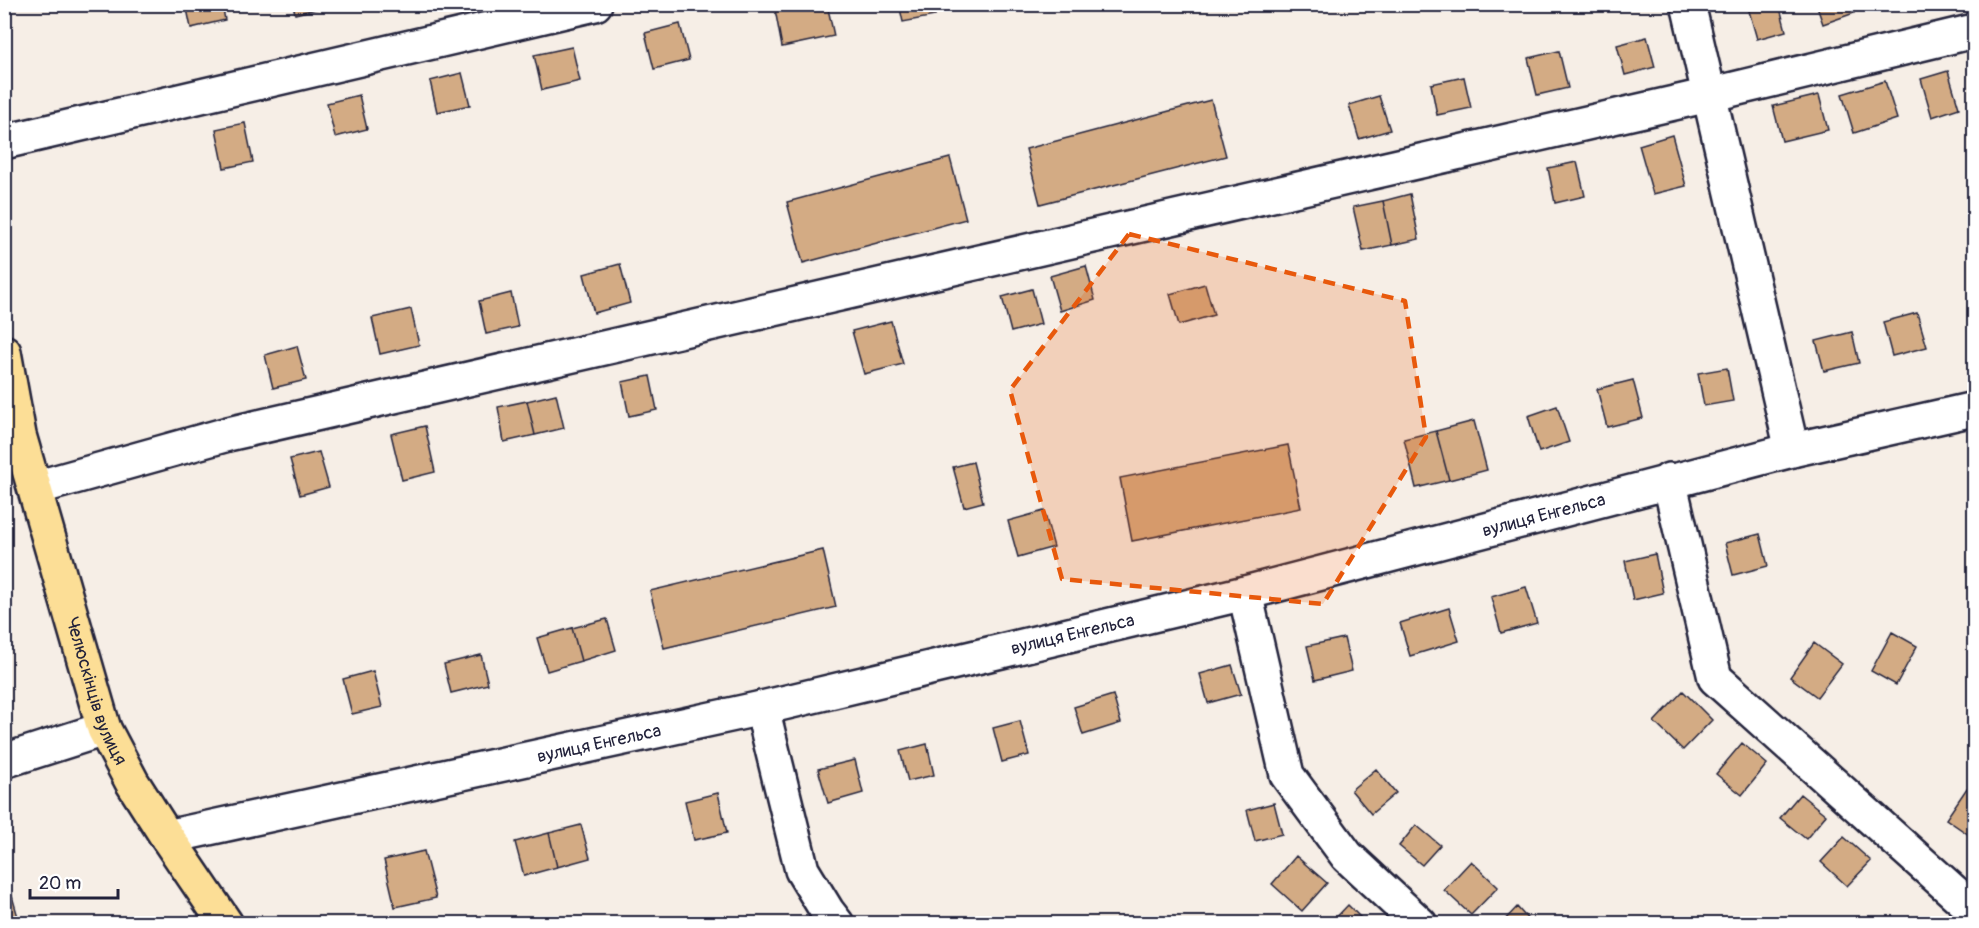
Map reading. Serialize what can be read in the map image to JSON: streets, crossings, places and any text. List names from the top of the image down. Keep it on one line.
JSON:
{"streets":{"main road":["Челюскінців вулиця"],"street":["вулиця Енгельса"]},"crossings":[["вулиця Енгельса","Челюскінців вулиця"]],"scale_bar":"20 m"}
